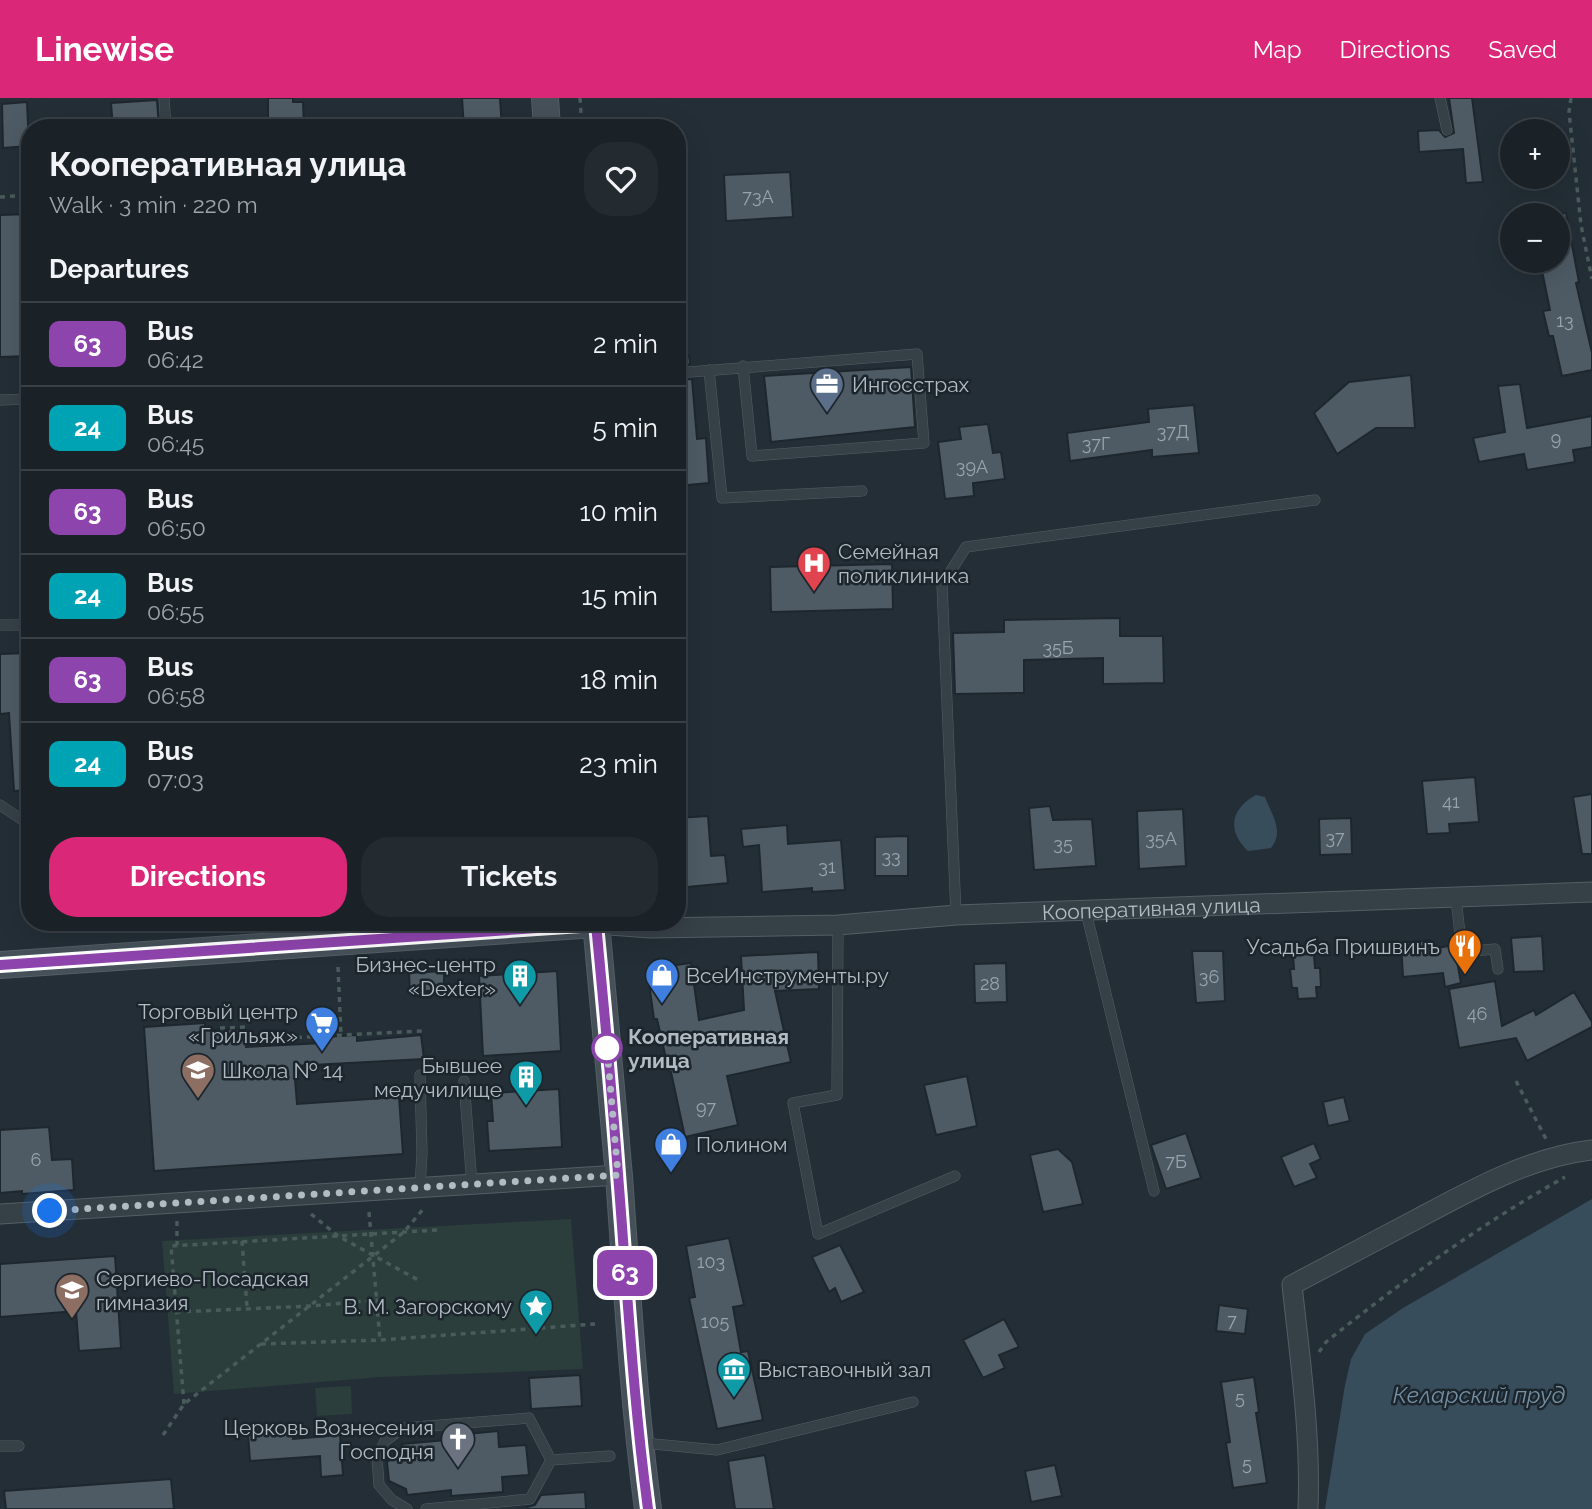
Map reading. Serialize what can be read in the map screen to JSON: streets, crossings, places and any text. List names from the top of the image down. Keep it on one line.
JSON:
{"streets":{"main road":["Кооперативная улица"]},"water":["Келарский пруд"],"places":{"office":["Ингосстрах"],"hospital":["Семейная поликлиника"],"restaurant":["Усадьба Пришвинъ"],"shop":["ВсеИнструменты.ру","Полином"],"building":["Бизнес-центр «Dexter»","Бывшее медучилище"],"other":["Кооперативная улица"],"supermarket":["Торговый центр «Грильяж»"],"school or university":["Школа № 14","Сергиево-Посадская гимназия"],"place":["В. М. Загорскому"],"museum":["Выставочный зал"],"church":["Церковь Вознесения Господня"]},"lines":["bus line 63"],"house_numbers":["73А","13","37Д","9","37Г","39А","35Б","41","37","35А","35","33","31","36","28","46","97","6","7Б","103","7","105","5","5"],"page":{"header":"Linewise","nav":["Map","Directions","Saved"],"on_map":"63","map_buttons":["+","−"],"heading":[["Кооперативная улица","Walk · 3 min · 220 m"],"Departures"],"list":[{"mark":"63","name":"Bus","note":"06:42","value":"2 min"},{"mark":"24","name":"Bus","note":"06:45","value":"5 min"},{"mark":"63","name":"Bus","note":"06:50","value":"10 min"},{"mark":"24","name":"Bus","note":"06:55","value":"15 min"},{"mark":"63","name":"Bus","note":"06:58","value":"18 min"},{"mark":"24","name":"Bus","note":"07:03","value":"23 min"}],"buttons":["Directions","Tickets"]}}
